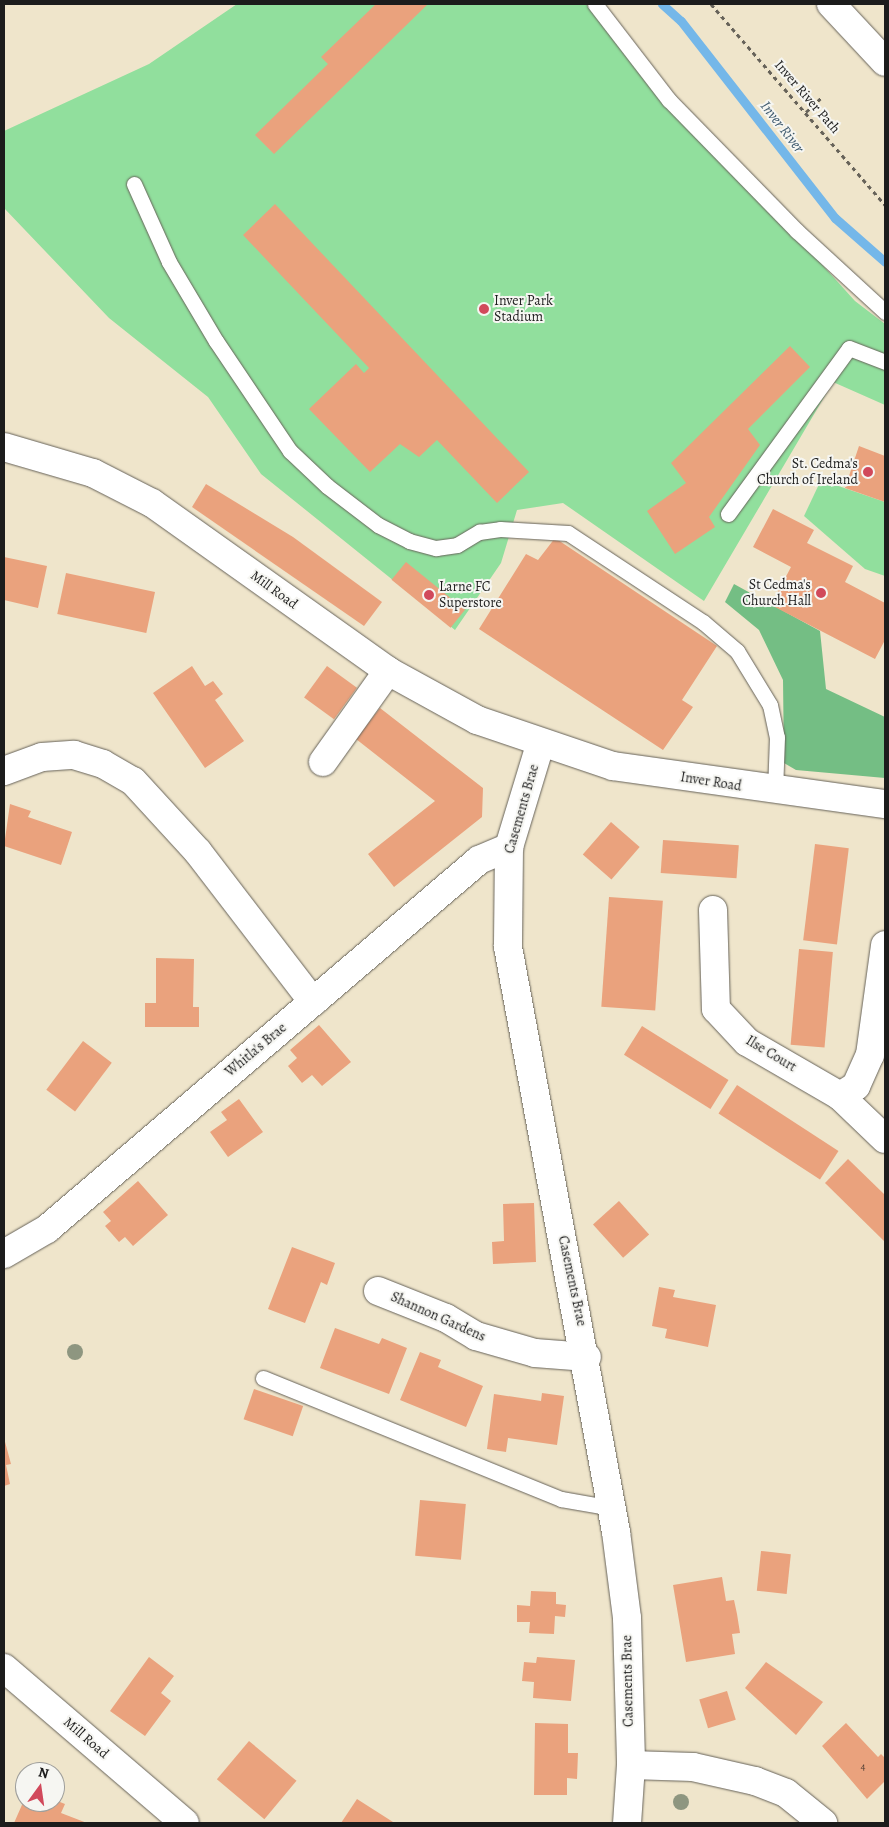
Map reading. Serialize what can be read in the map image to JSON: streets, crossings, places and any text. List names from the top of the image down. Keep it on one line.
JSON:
{"streets":{"main road":["Mill Road","Inver Road","Casements Brae","Whitla's Brae","Ilse Court","Shannon Gardens"],"path":["Inver River Path"]},"crossings":[["Mill Road","Inver Road"],["Mill Road","Casements Brae"],["Inver Road","Casements Brae"],["Casements Brae","Whitla's Brae"],["Casements Brae","Shannon Gardens"]],"water":["Inver River"],"places":["Inver Park Stadium","St. Cedma's Church of Ireland","St Cedma's Church Hall","Larne FC Superstore"],"house_numbers":["4"],"north":"top"}
